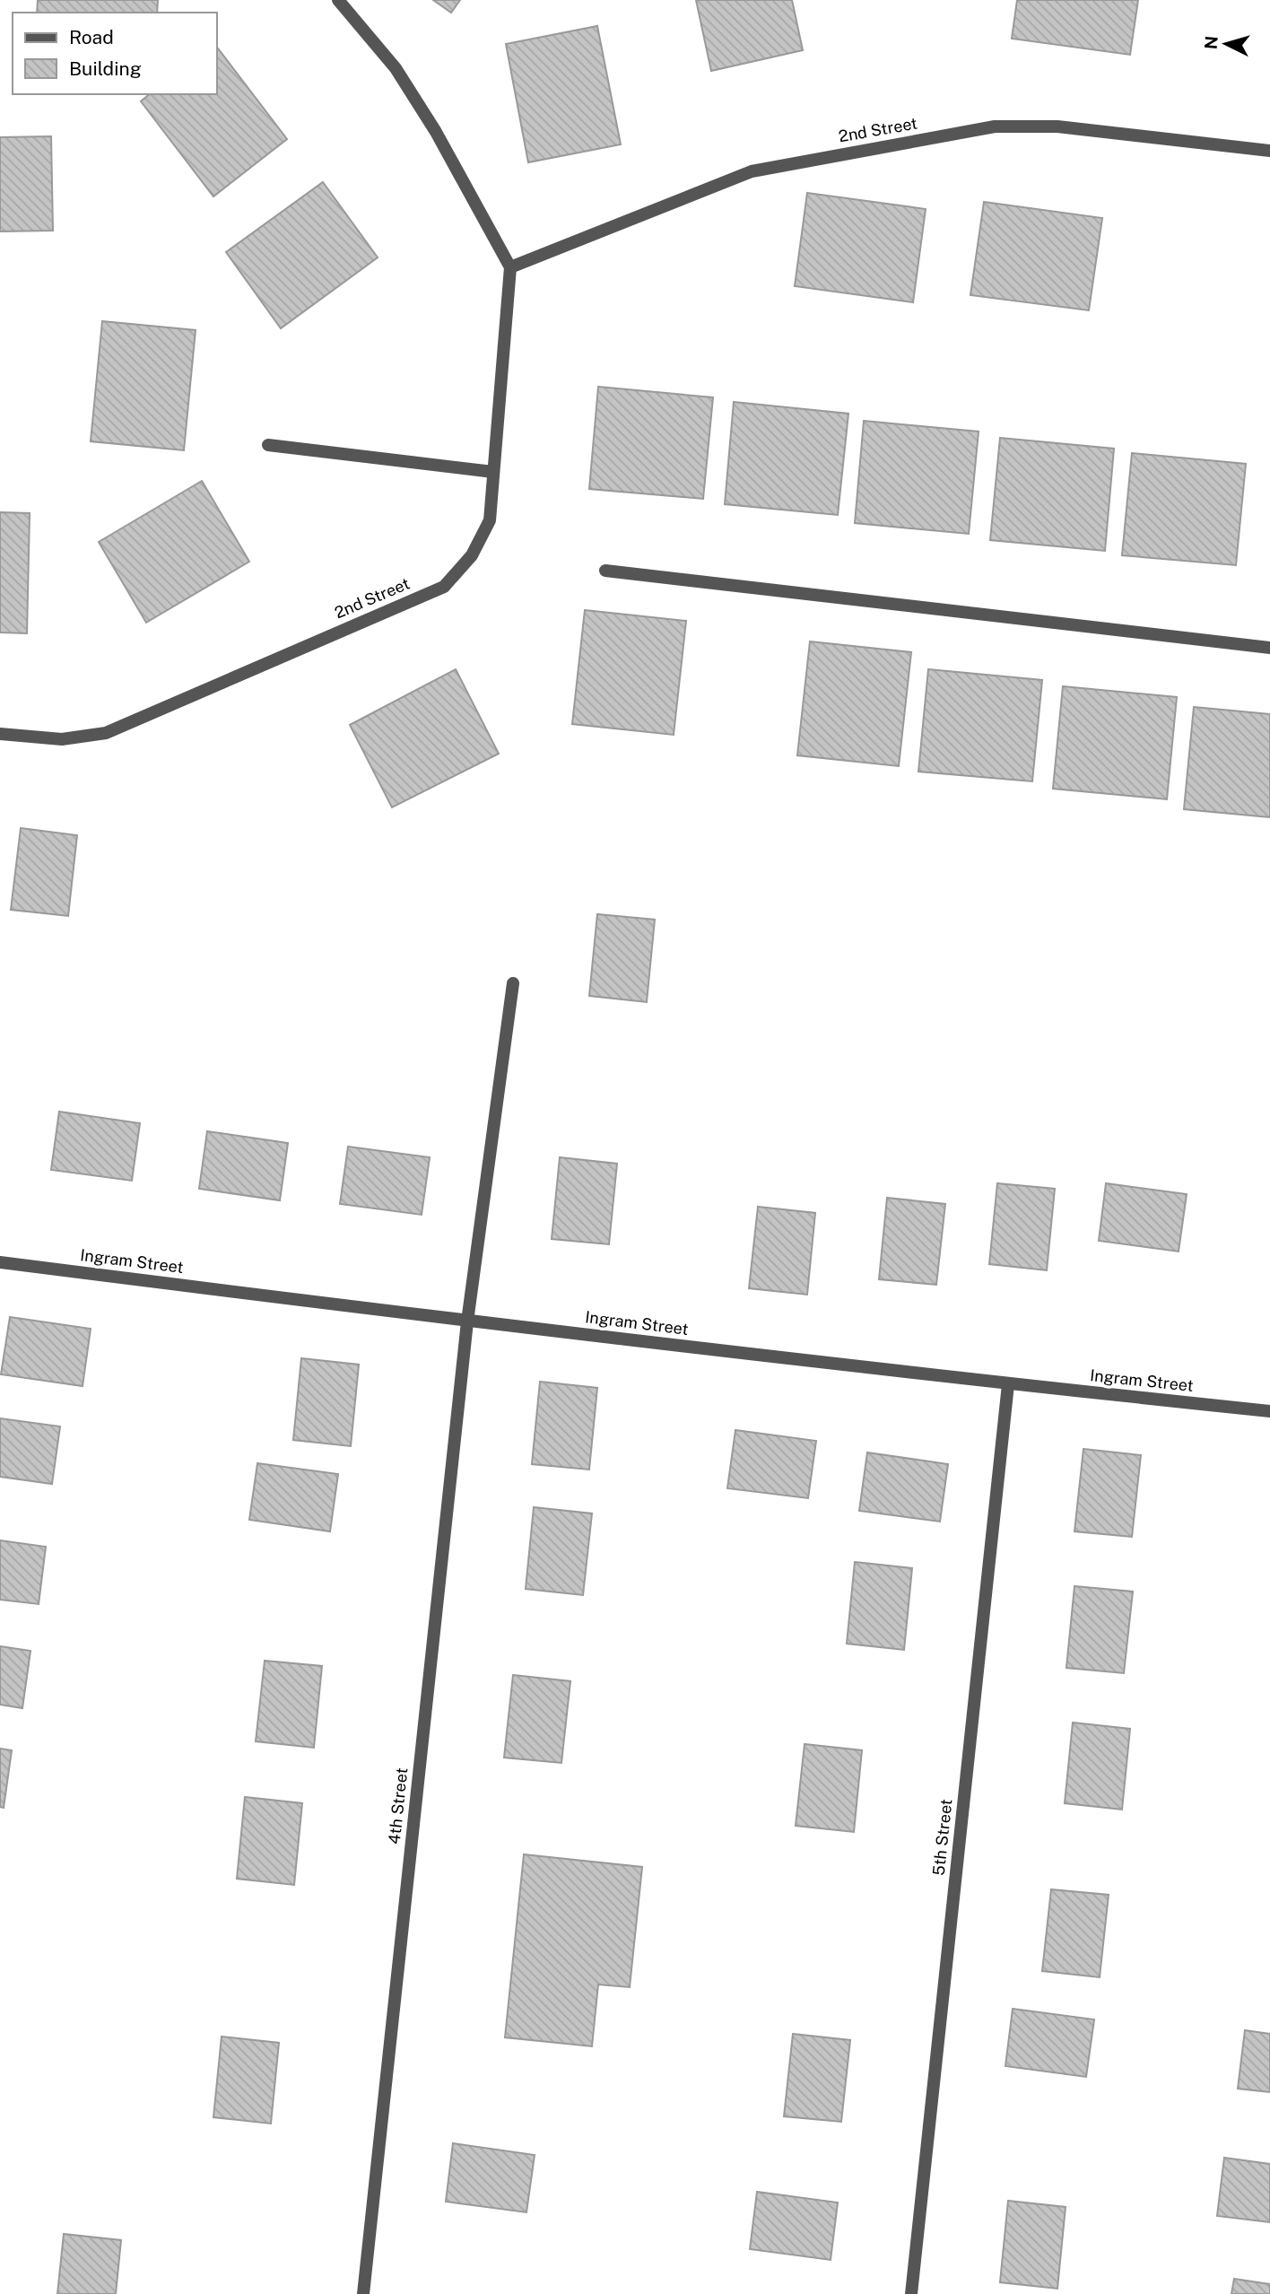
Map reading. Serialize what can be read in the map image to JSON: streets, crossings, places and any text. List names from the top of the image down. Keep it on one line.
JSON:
{"streets":{"street":["2nd Street","Ingram Street","4th Street","5th Street"]},"crossings":[["Ingram Street","4th Street"],["Ingram Street","5th Street"]],"legend":["Road","Building"],"north":"left"}
